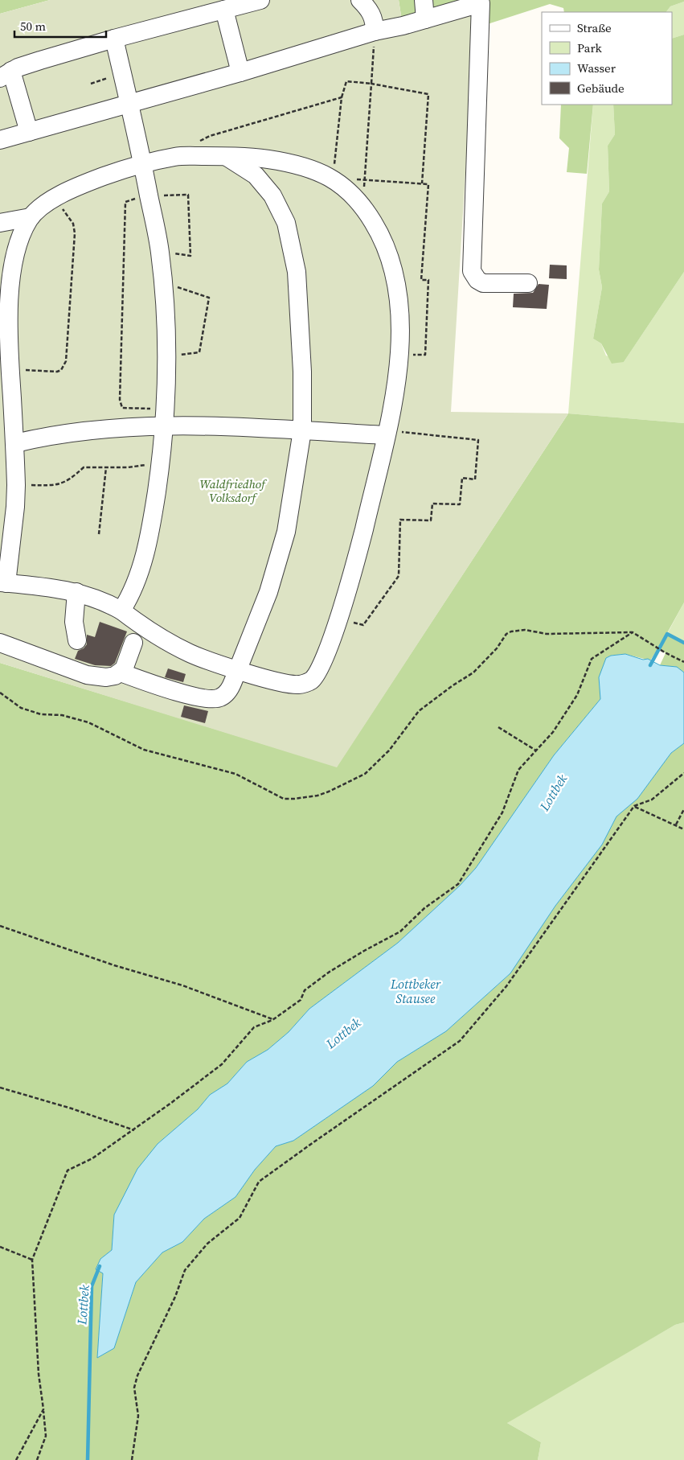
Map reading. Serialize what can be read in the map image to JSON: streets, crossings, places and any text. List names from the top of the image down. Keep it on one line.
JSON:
{"water":["Lottbek","Lottbeker Stausee"],"parks":["Waldfriedhof Volksdorf"],"legend":["Straße","Park","Wasser","Gebäude"],"scale_bar":"50 m"}
